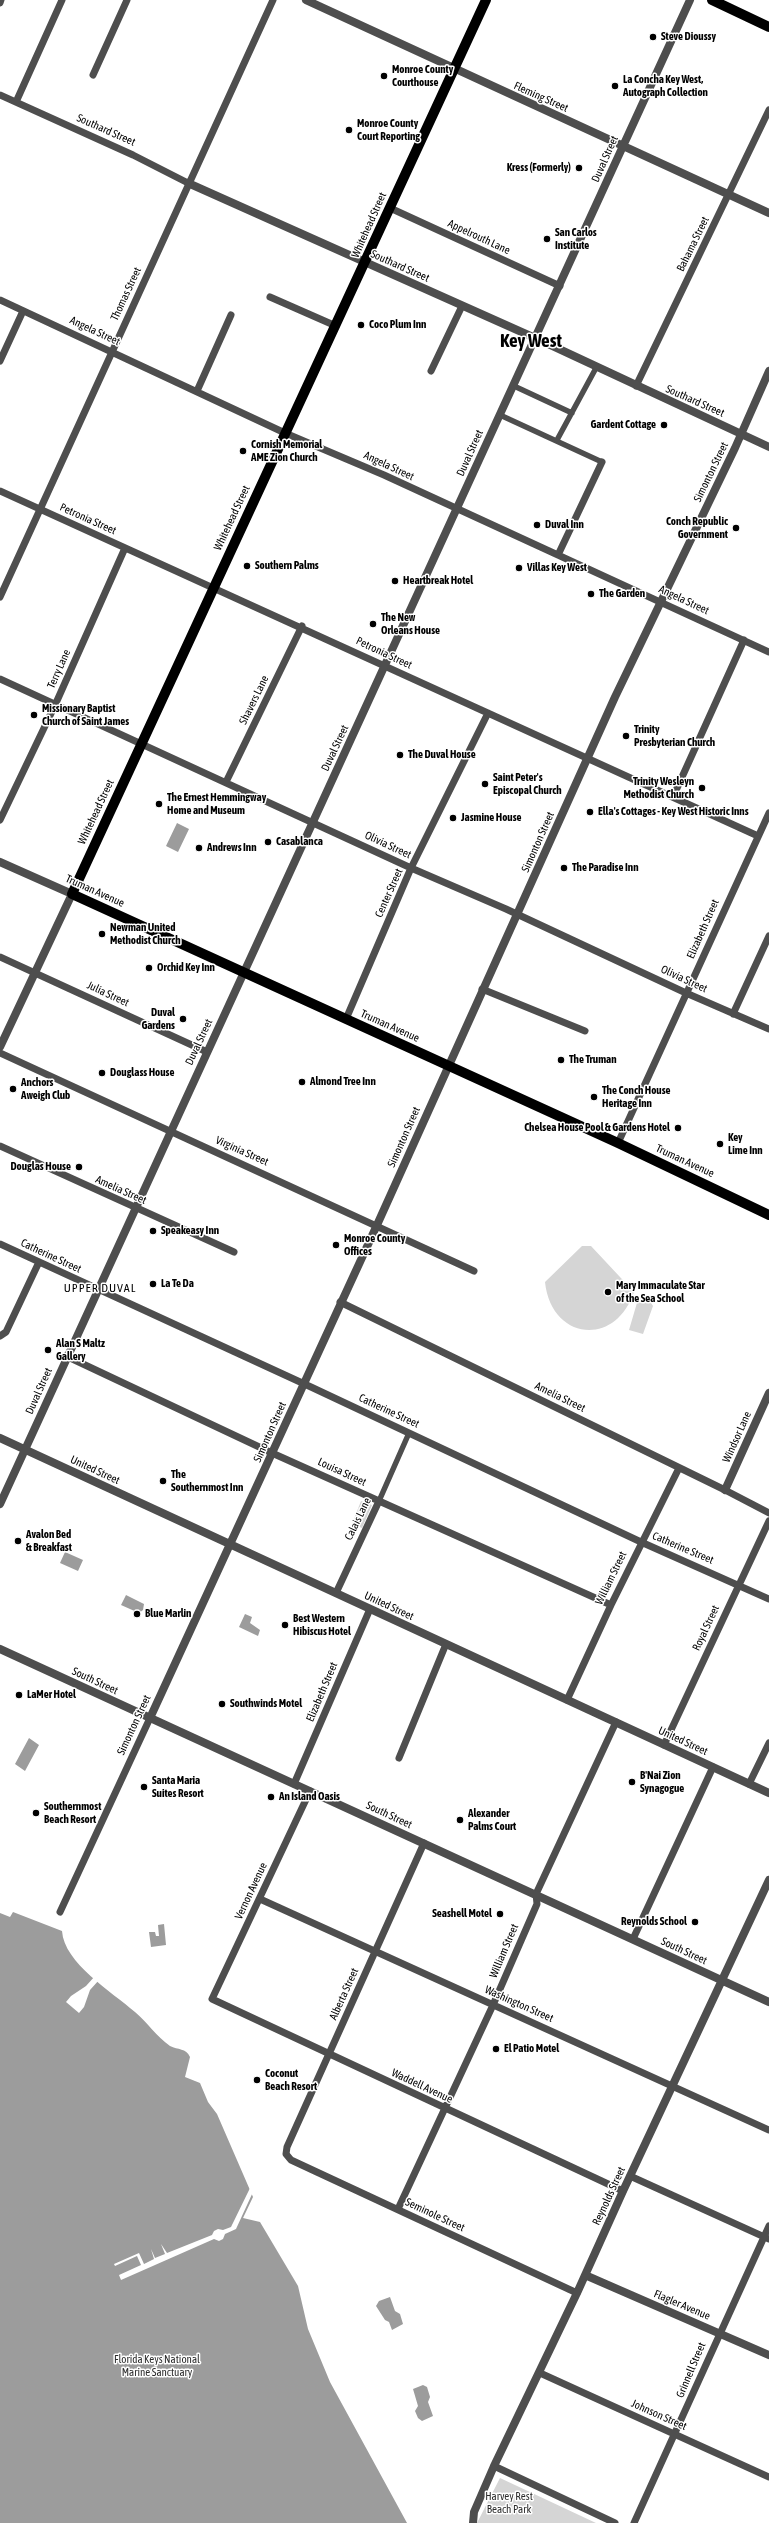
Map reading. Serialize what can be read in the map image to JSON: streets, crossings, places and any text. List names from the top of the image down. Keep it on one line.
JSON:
{"streets":{"main road":["Whitehead Street","Truman Avenue"],"street":["Fleming Street","Southard Street","Duval Street","Appelrouth Lane","Bahama Street","Thomas Street","Angela Street","Simonton Street","Petronia Street","Terry Lane","Shavers Lane","Olivia Street","Center Street","Elizabeth Street","Julia Street","Virginia Street","Amelia Street","Catherine Street","Windsor Lane","United Street","Louisa Street","Calais Lane","William Street","Royal Street","South Street","Vernon Avenue","Alberta Street","Washington Street","Waddell Avenue","Reynolds Street","Seminole Street","Flagler Avenue","Grinnell Street","Johnson Street"]},"crossings":[["Fleming Street","Duval Street"],["Fleming Street","Whitehead Street"],["Fleming Street","Bahama Street"],["Southard Street","Duval Street"],["Southard Street","Whitehead Street"],["Southard Street","Bahama Street"],["Southard Street","Thomas Street"],["Southard Street","Simonton Street"],["Duval Street","Appelrouth Lane"],["Duval Street","Angela Street"],["Duval Street","Petronia Street"],["Duval Street","Olivia Street"],["Duval Street","Truman Avenue"],["Duval Street","Julia Street"],["Duval Street","Virginia Street"],["Duval Street","Amelia Street"],["Duval Street","Catherine Street"],["Duval Street","United Street"],["Duval Street","Louisa Street"],["Whitehead Street","Appelrouth Lane"],["Whitehead Street","Angela Street"],["Whitehead Street","Petronia Street"],["Whitehead Street","Olivia Street"],["Whitehead Street","Truman Avenue"],["Whitehead Street","Julia Street"],["Thomas Street","Angela Street"],["Thomas Street","Petronia Street"],["Angela Street","Simonton Street"],["Simonton Street","Petronia Street"],["Simonton Street","Olivia Street"],["Simonton Street","Truman Avenue"],["Simonton Street","Virginia Street"],["Simonton Street","Amelia Street"],["Simonton Street","Catherine Street"],["Simonton Street","United Street"],["Simonton Street","Louisa Street"],["Simonton Street","South Street"],["Petronia Street","Terry Lane"],["Petronia Street","Shavers Lane"],["Petronia Street","Center Street"],["Petronia Street","Elizabeth Street"],["Terry Lane","Olivia Street"],["Shavers Lane","Olivia Street"],["Olivia Street","Center Street"],["Olivia Street","Elizabeth Street"],["Truman Avenue","Center Street"],["Truman Avenue","Elizabeth Street"],["Elizabeth Street","United Street"],["Elizabeth Street","South Street"],["Amelia Street","Windsor Lane"],["Amelia Street","William Street"],["Catherine Street","Calais Lane"],["Catherine Street","William Street"],["Catherine Street","Royal Street"],["United Street","Calais Lane"],["United Street","William Street"],["United Street","Royal Street"],["Louisa Street","Calais Lane"],["Louisa Street","William Street"],["William Street","South Street"],["William Street","Washington Street"],["William Street","Waddell Avenue"],["William Street","Seminole Street"],["South Street","Vernon Avenue"],["South Street","Alberta Street"],["South Street","Reynolds Street"],["Vernon Avenue","Washington Street"],["Vernon Avenue","Waddell Avenue"],["Alberta Street","Washington Street"],["Alberta Street","Waddell Avenue"],["Alberta Street","Seminole Street"],["Washington Street","Reynolds Street"],["Waddell Avenue","Reynolds Street"],["Reynolds Street","Seminole Street"],["Reynolds Street","Flagler Avenue"],["Reynolds Street","Johnson Street"],["Flagler Avenue","Grinnell Street"],["Grinnell Street","Johnson Street"]],"districts":["Key West","UPPER DUVAL"],"parks":["Florida Keys National Marine Sanctuary","Harvey Rest Beach Park"],"places":["Steve Dioussy","Monroe County Courthouse","La Concha Key West, Autograph Collection","Monroe County Court Reporting","Kress (Formerly)","San Carlos Institute","Coco Plum Inn","Gardent Cottage","Cornish Memorial AME Zion Church","Duval Inn","Conch Republic Government","Southern Palms","Villas Key West","Heartbreak Hotel","The Garden","The New Orleans House","Missionary Baptist Church of Saint James","Trinity Presbyterian Church","The Duval House","Saint Peter's Episcopal Church","Trinity Wesleyn Methodist Church","The Ernest Hemmingway Home and Museum","Ella's Cottages - Key West Historic Inns","Jasmine House","Casablanca","Andrews Inn","The Paradise Inn","Newman United Methodist Church","Orchid Key Inn","Duval Gardens","The Truman","Douglass House","Almond Tree Inn","Anchors Aweigh Club","The Conch House Heritage Inn","Chelsea House Pool & Gardens Hotel","Key Lime Inn","Douglas House","Speakeasy Inn","Monroe County Offices","La Te Da","Mary Immaculate Star of the Sea School","Alan S Maltz Gallery","The Southernmost Inn","Avalon Bed & Breakfast","Blue Marlin","Best Western Hibiscus Hotel","LaMer Hotel","Southwinds Motel","B'Nai Zion Synagogue","Santa Maria Suites Resort","An Island Oasis","Southernmost Beach Resort","Alexander Palms Court","Seashell Motel","Reynolds School","El Patio Motel","Coconut Beach Resort"]}
